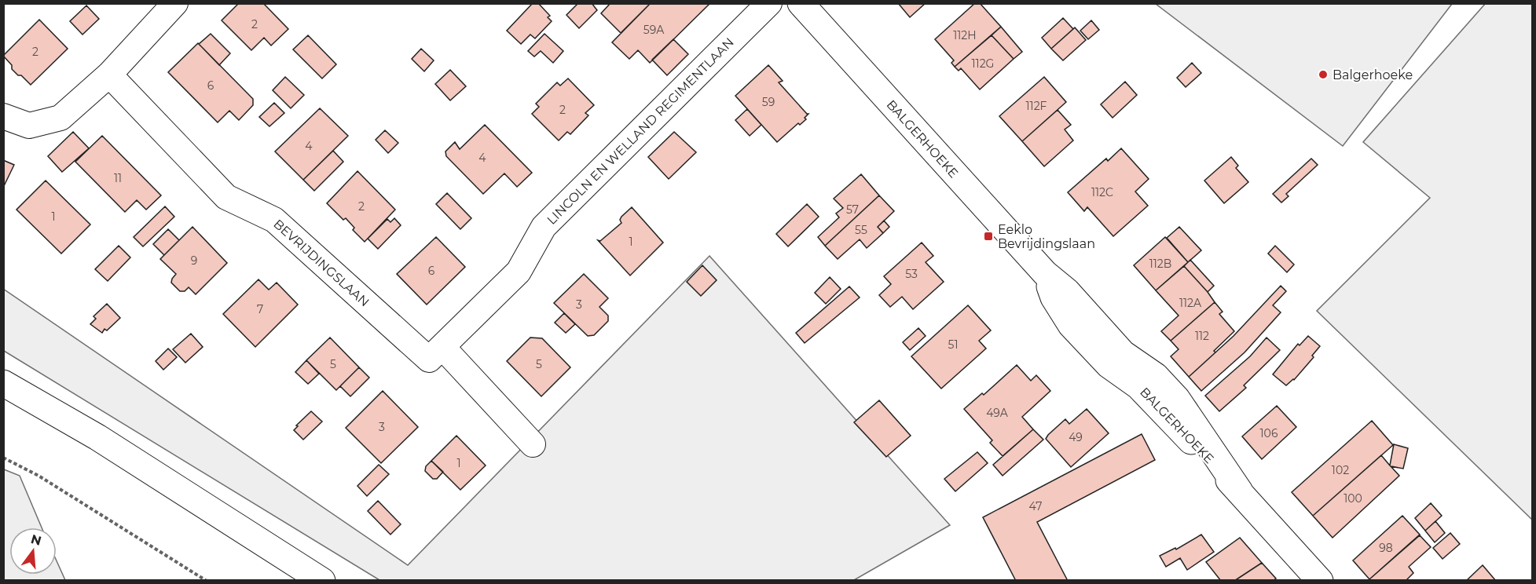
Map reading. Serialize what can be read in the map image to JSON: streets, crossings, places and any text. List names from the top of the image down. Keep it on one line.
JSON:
{"streets":{"main road":["BALGERHOEKE"],"street":["LINCOLN EN WELLAND REGIMENTLAAN","BEVRIJDINGSLAAN"]},"crossings":[["LINCOLN EN WELLAND REGIMENTLAAN","BEVRIJDINGSLAAN"]],"places":{"other":["Balgerhoeke"],"transit":["Eeklo Bevrijdingslaan"]},"house_numbers":["2","59A","112H","2","112G","6","59","112F","2","4","4","11","112C","2","57","1","55","1","9","112B","6","53","112A","3","7","112","51","5","5","49A","3","106","49","1","102","100","47","98"],"north":"top"}
